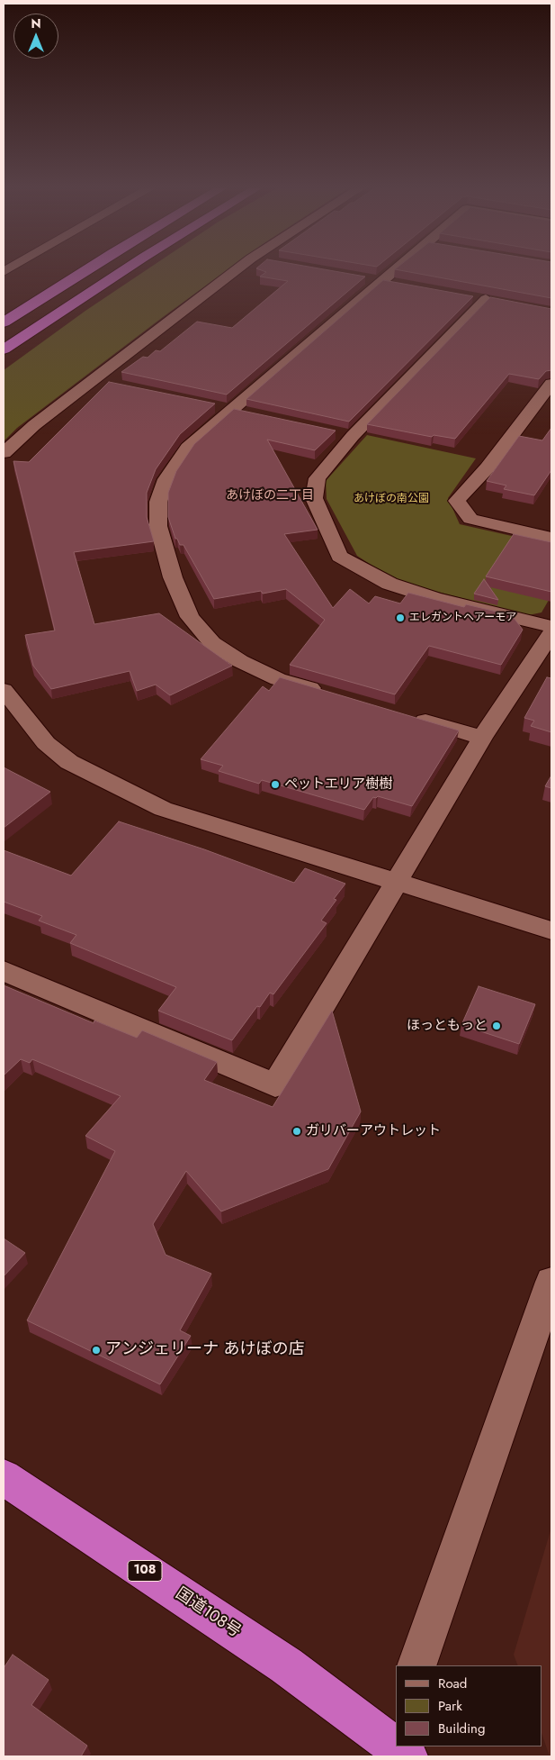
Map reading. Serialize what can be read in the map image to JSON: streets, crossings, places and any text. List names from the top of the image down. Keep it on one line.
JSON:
{"streets":{"highway":["108","国道108号"]},"districts":["あけぼの二丁目"],"parks":["あけぼの南公園"],"places":["エレガントヘアーモア","ペットエリア樹樹","ほっともっと","ガリバーアウトレット","アンジェリーナ あけぼの店"],"legend":["Road","Park","Building"],"north":"top"}
